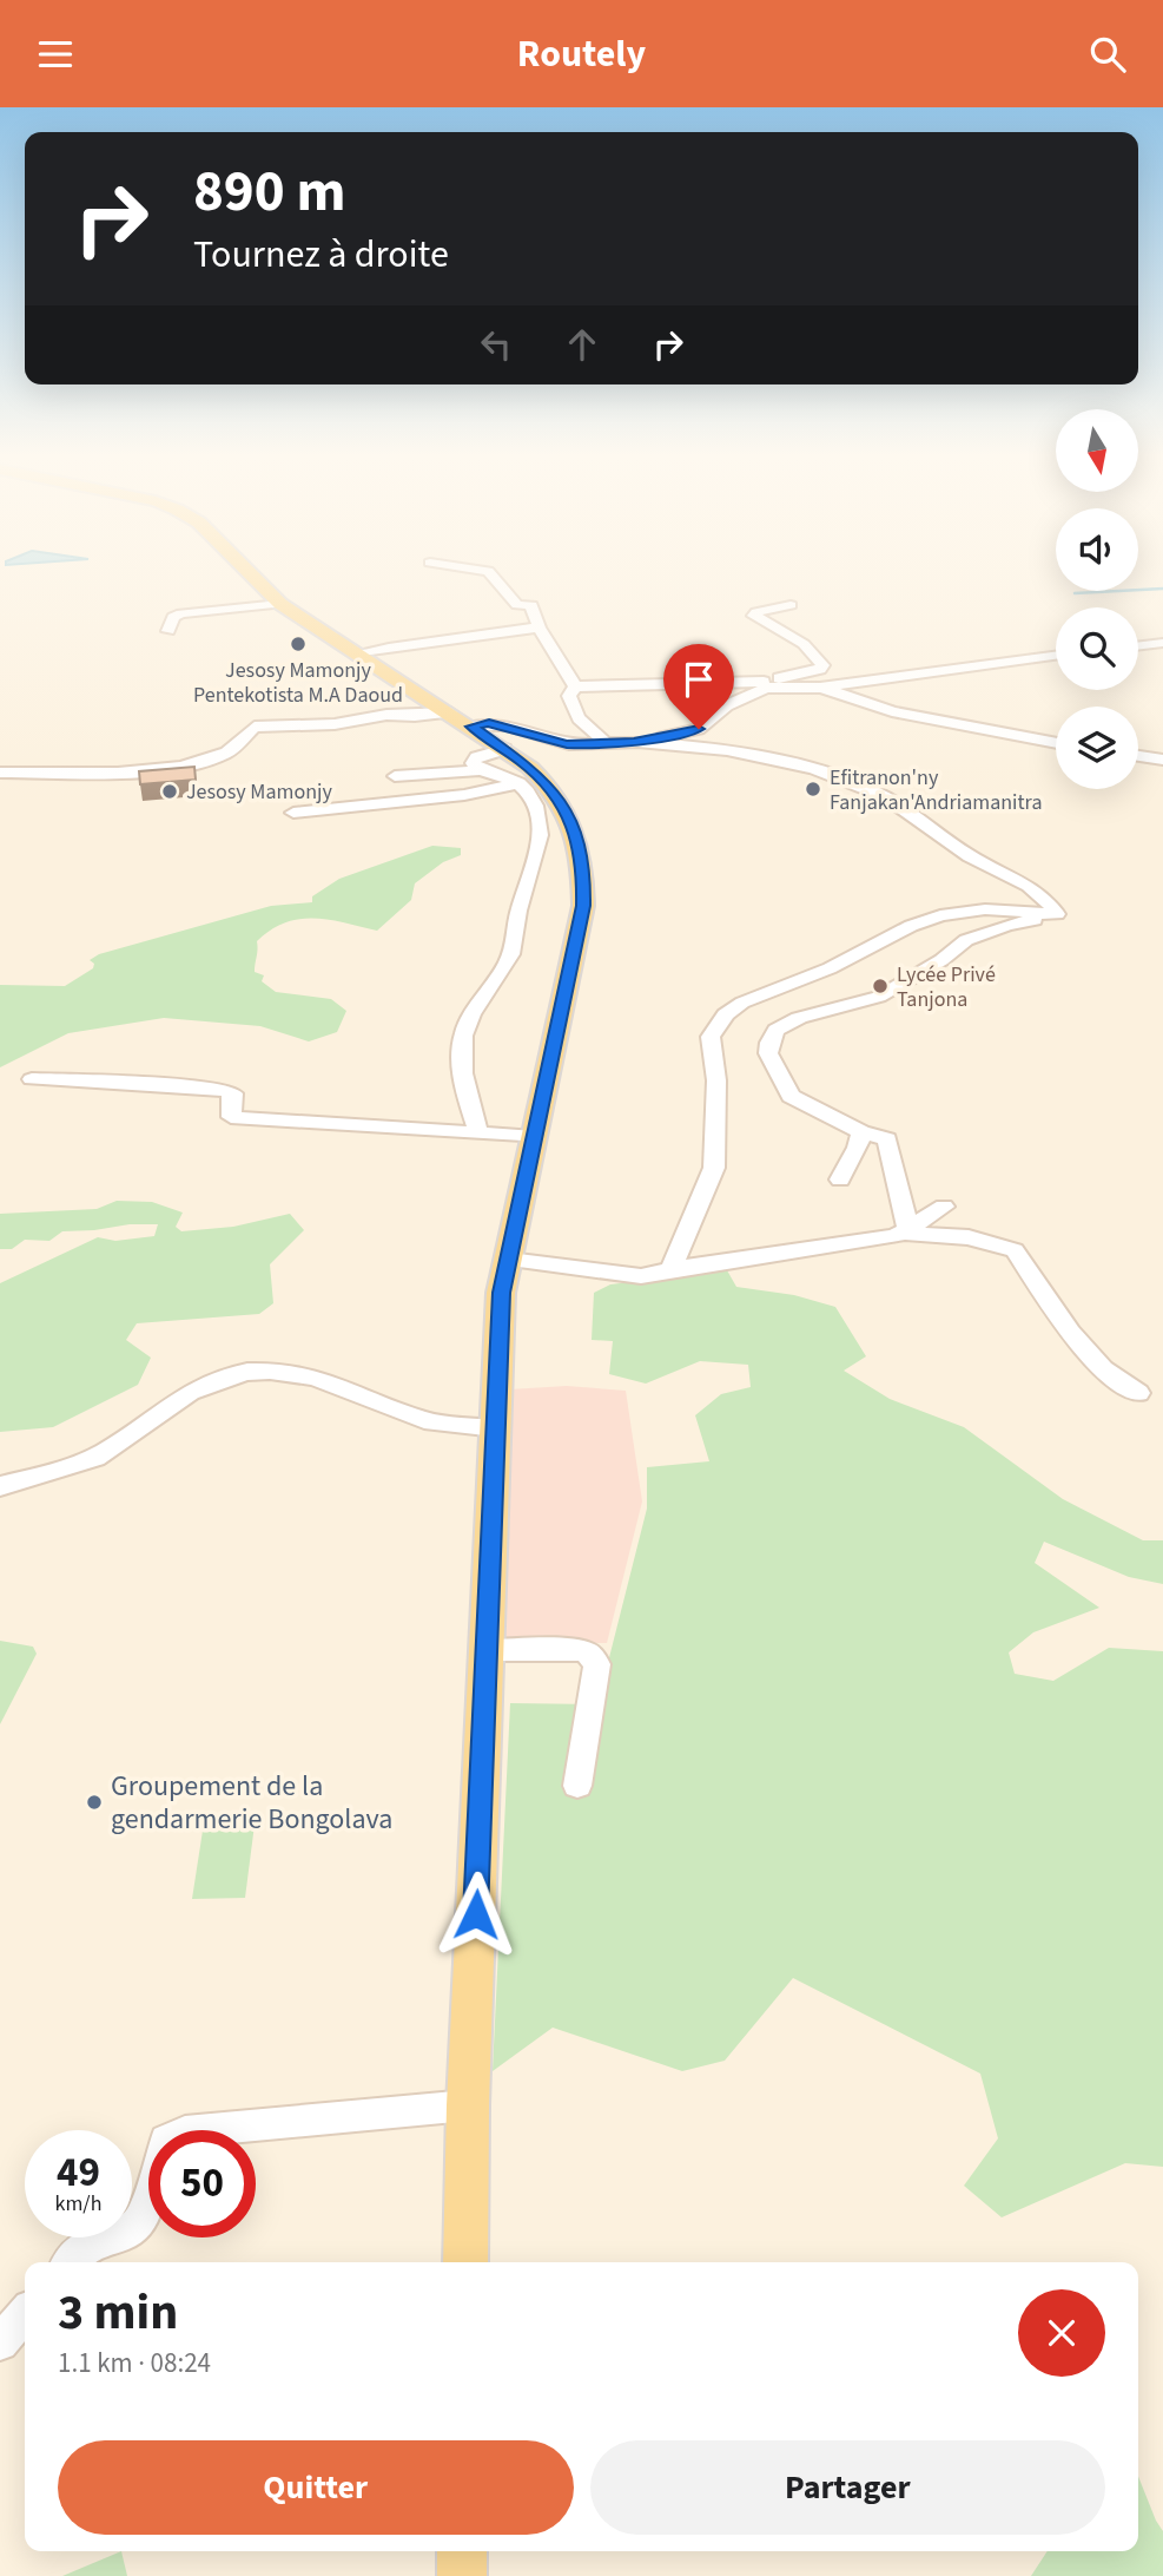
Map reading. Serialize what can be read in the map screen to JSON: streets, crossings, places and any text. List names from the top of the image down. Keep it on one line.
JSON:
{"places":["Jesosy Mamonjy Pentekotista M.A Daoud","Efitranon'ny Fanjakan'Andriamanitra","Jesosy Mamonjy","Lycée Privé Tanjona","Groupement de la gendarmerie Bongolava"],"north":"bottom","page":{"header":"Routely","turn":["890 m","Tournez à droite"],"speed":"49 km/h","limit":"50","heading":["3 min","1.1 km · 08:24"],"buttons":["Quitter","Partager"]}}
